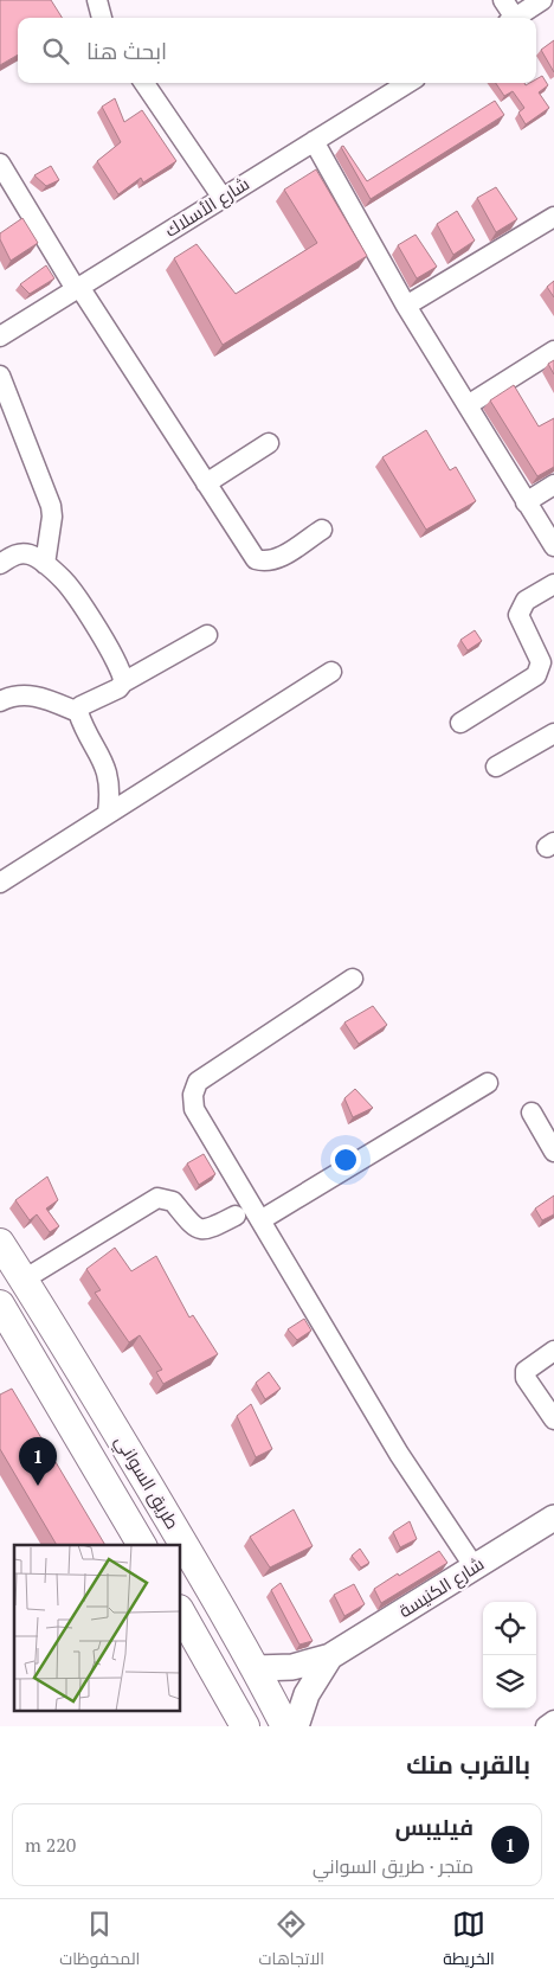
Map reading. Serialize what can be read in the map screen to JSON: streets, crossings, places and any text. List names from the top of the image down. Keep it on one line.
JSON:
{"streets":{"highway":["طريق السواني"],"main road":["شارع الكنيسة"],"street":["شارع الأسلاك"]},"crossings":[["طريق السواني","شارع الكنيسة"]],"page":{"search":"ابحث هنا","pins":"1","heading":"بالقرب منك","list":[{"mark":"1","name":"فيليبس","note":"متجر · طريق السواني","value":"220 m"}],"nav":["الخريطة","الاتجاهات","المحفوظات"]}}
